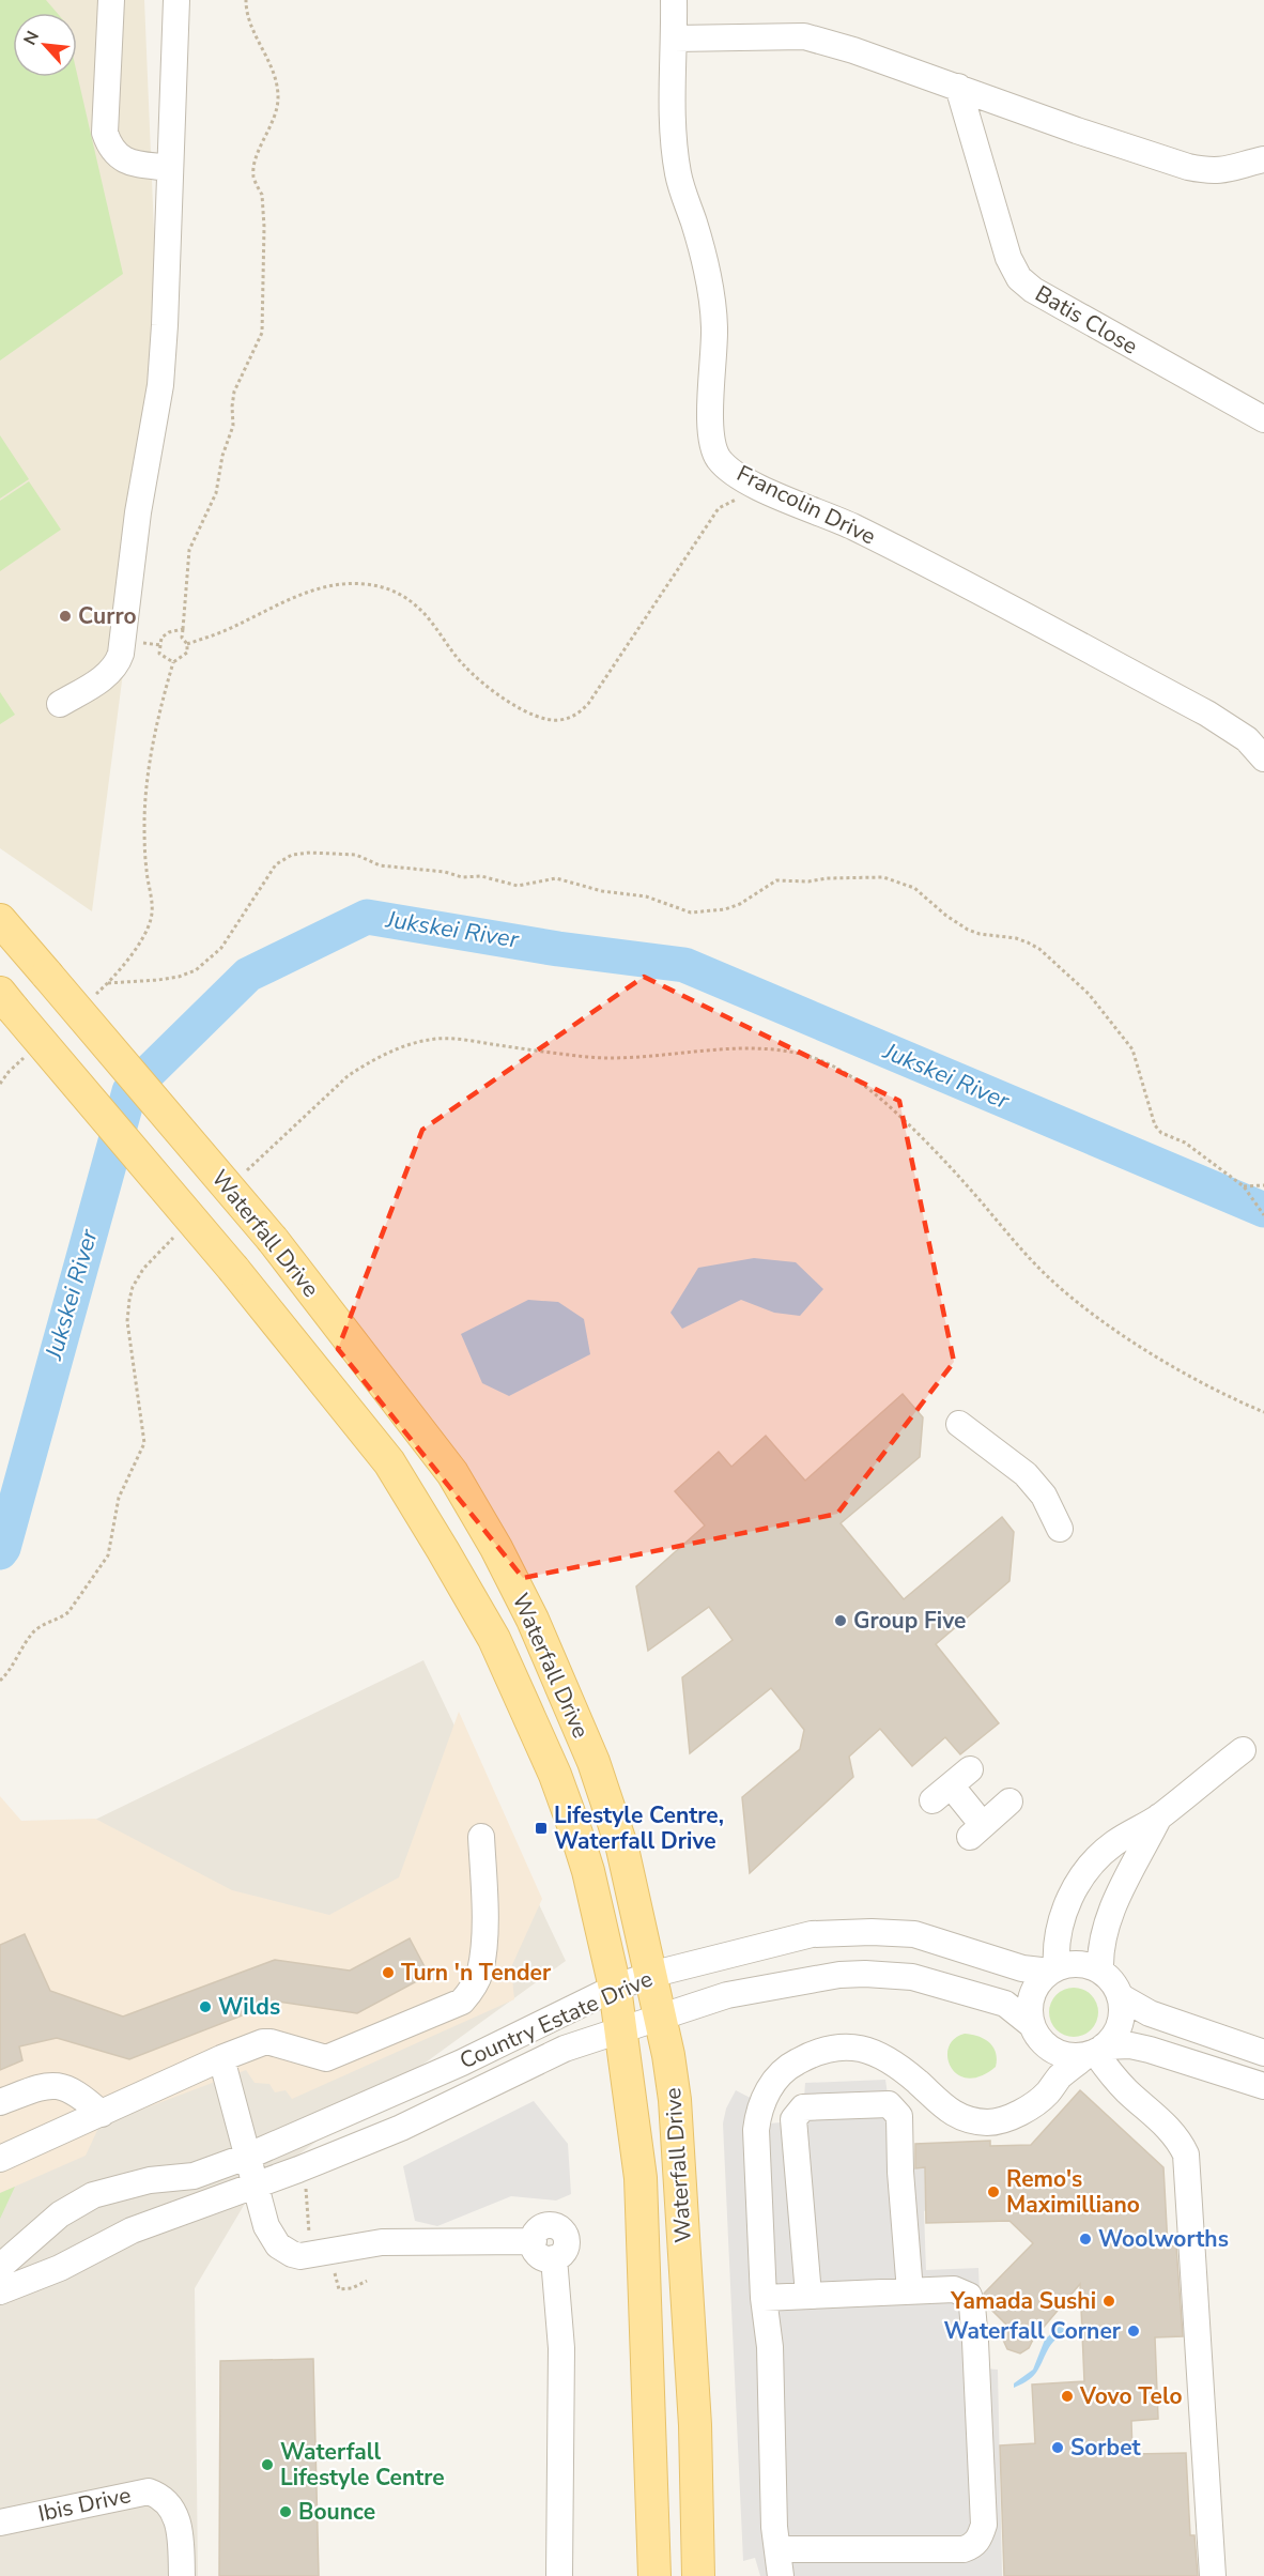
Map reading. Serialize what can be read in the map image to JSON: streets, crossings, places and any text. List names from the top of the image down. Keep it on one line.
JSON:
{"streets":{"main road":["Waterfall Drive"],"street":["Batis Close","Francolin Drive","Country Estate Drive","Ibis Drive"]},"crossings":[["Waterfall Drive","Country Estate Drive"]],"water":["Jukskei River"],"places":{"other":["Curro","Group Five","Turn 'n Tender","Wilds","Remo's Maximilliano","Woolworths","Yamada Sushi","Waterfall Corner","Vovo Telo","Sorbet","Waterfall Lifestyle Centre","Bounce"],"transit":["Lifestyle Centre, Waterfall Drive"]},"north":"top left"}
